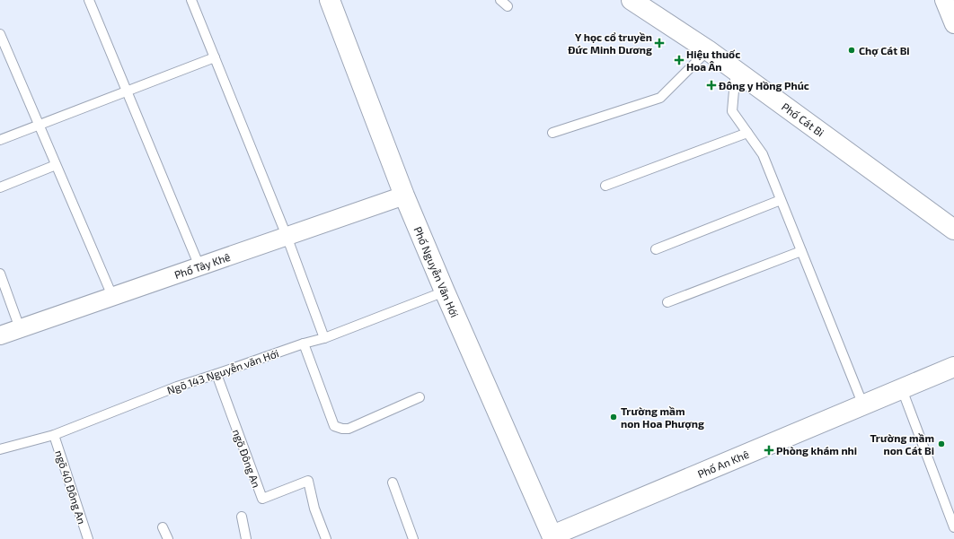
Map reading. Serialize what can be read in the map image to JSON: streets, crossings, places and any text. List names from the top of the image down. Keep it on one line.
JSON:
{"streets":{"street":["Phố Cát Bi","Phố Tây Khê","Phố Nguyễn Văn Hới","Phố An Khê"],"lane":["Ngõ 143 Nguyễn văn Hới","ngõ Đông An","ngõ 40 Đông An"]},"crossings":[["Phố Tây Khê","Phố Nguyễn Văn Hới"],["Phố Nguyễn Văn Hới","Ngõ 143 Nguyễn văn Hới"],["Phố Nguyễn Văn Hới","Phố An Khê"],["Ngõ 143 Nguyễn văn Hới","ngõ Đông An"],["Ngõ 143 Nguyễn văn Hới","ngõ 40 Đông An"]],"places":{"health":["Y học cổ truyền Đức Minh Dương","Hiệu thuốc Hoa Ân","Đông y Hồng Phúc","Phòng khám nhi"],"other":["Chợ Cát Bi","Trường mầm non Hoa Phượng","Trường mầm non Cát Bi"]}}
